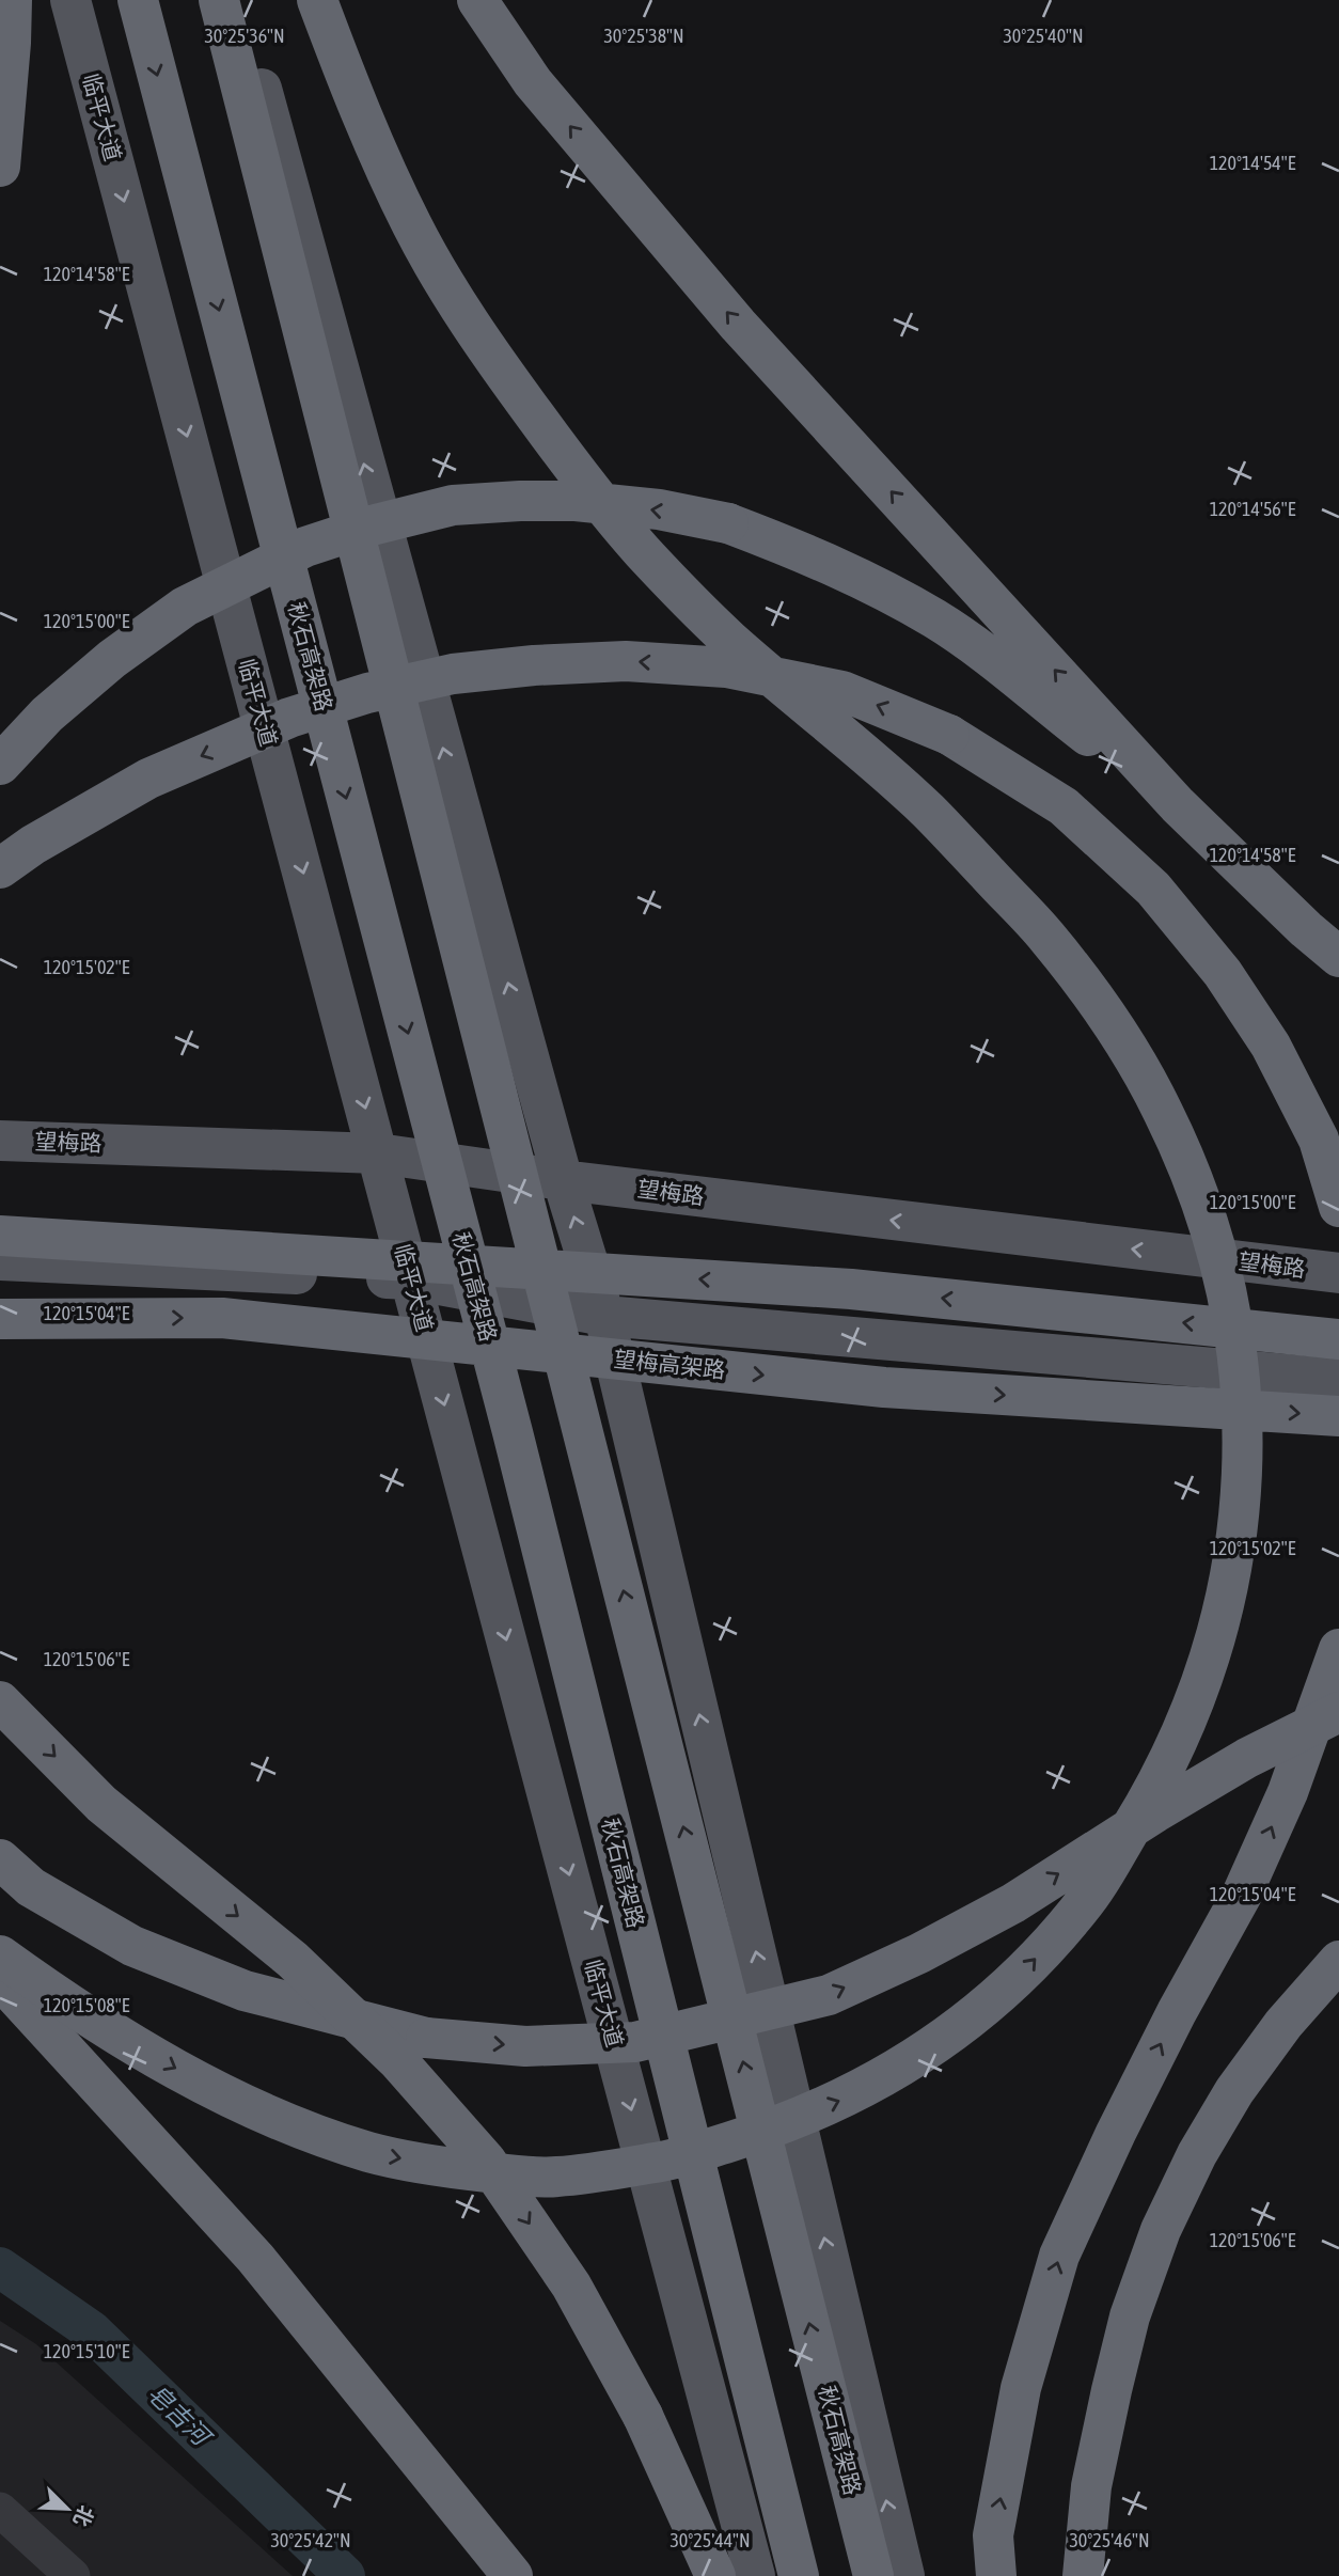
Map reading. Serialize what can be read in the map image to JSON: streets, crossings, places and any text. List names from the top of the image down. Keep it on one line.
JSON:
{"streets":{"highway":["秋石高架路","望梅高架路"],"main road":["临平大道","望梅路"]},"crossings":[["临平大道","望梅路"]],"water":["皂吉河"],"north":"bottom right","coordinates":["30°25'36\"N","30°25'38\"N","30°25'40\"N","120°14'54\"E","120°14'58\"E","120°14'56\"E","120°15'00\"E","120°15'02\"E","120°15'04\"E","120°15'06\"E","120°15'08\"E","120°15'10\"E","30°25'42\"N","30°25'44\"N","30°25'46\"N"]}
